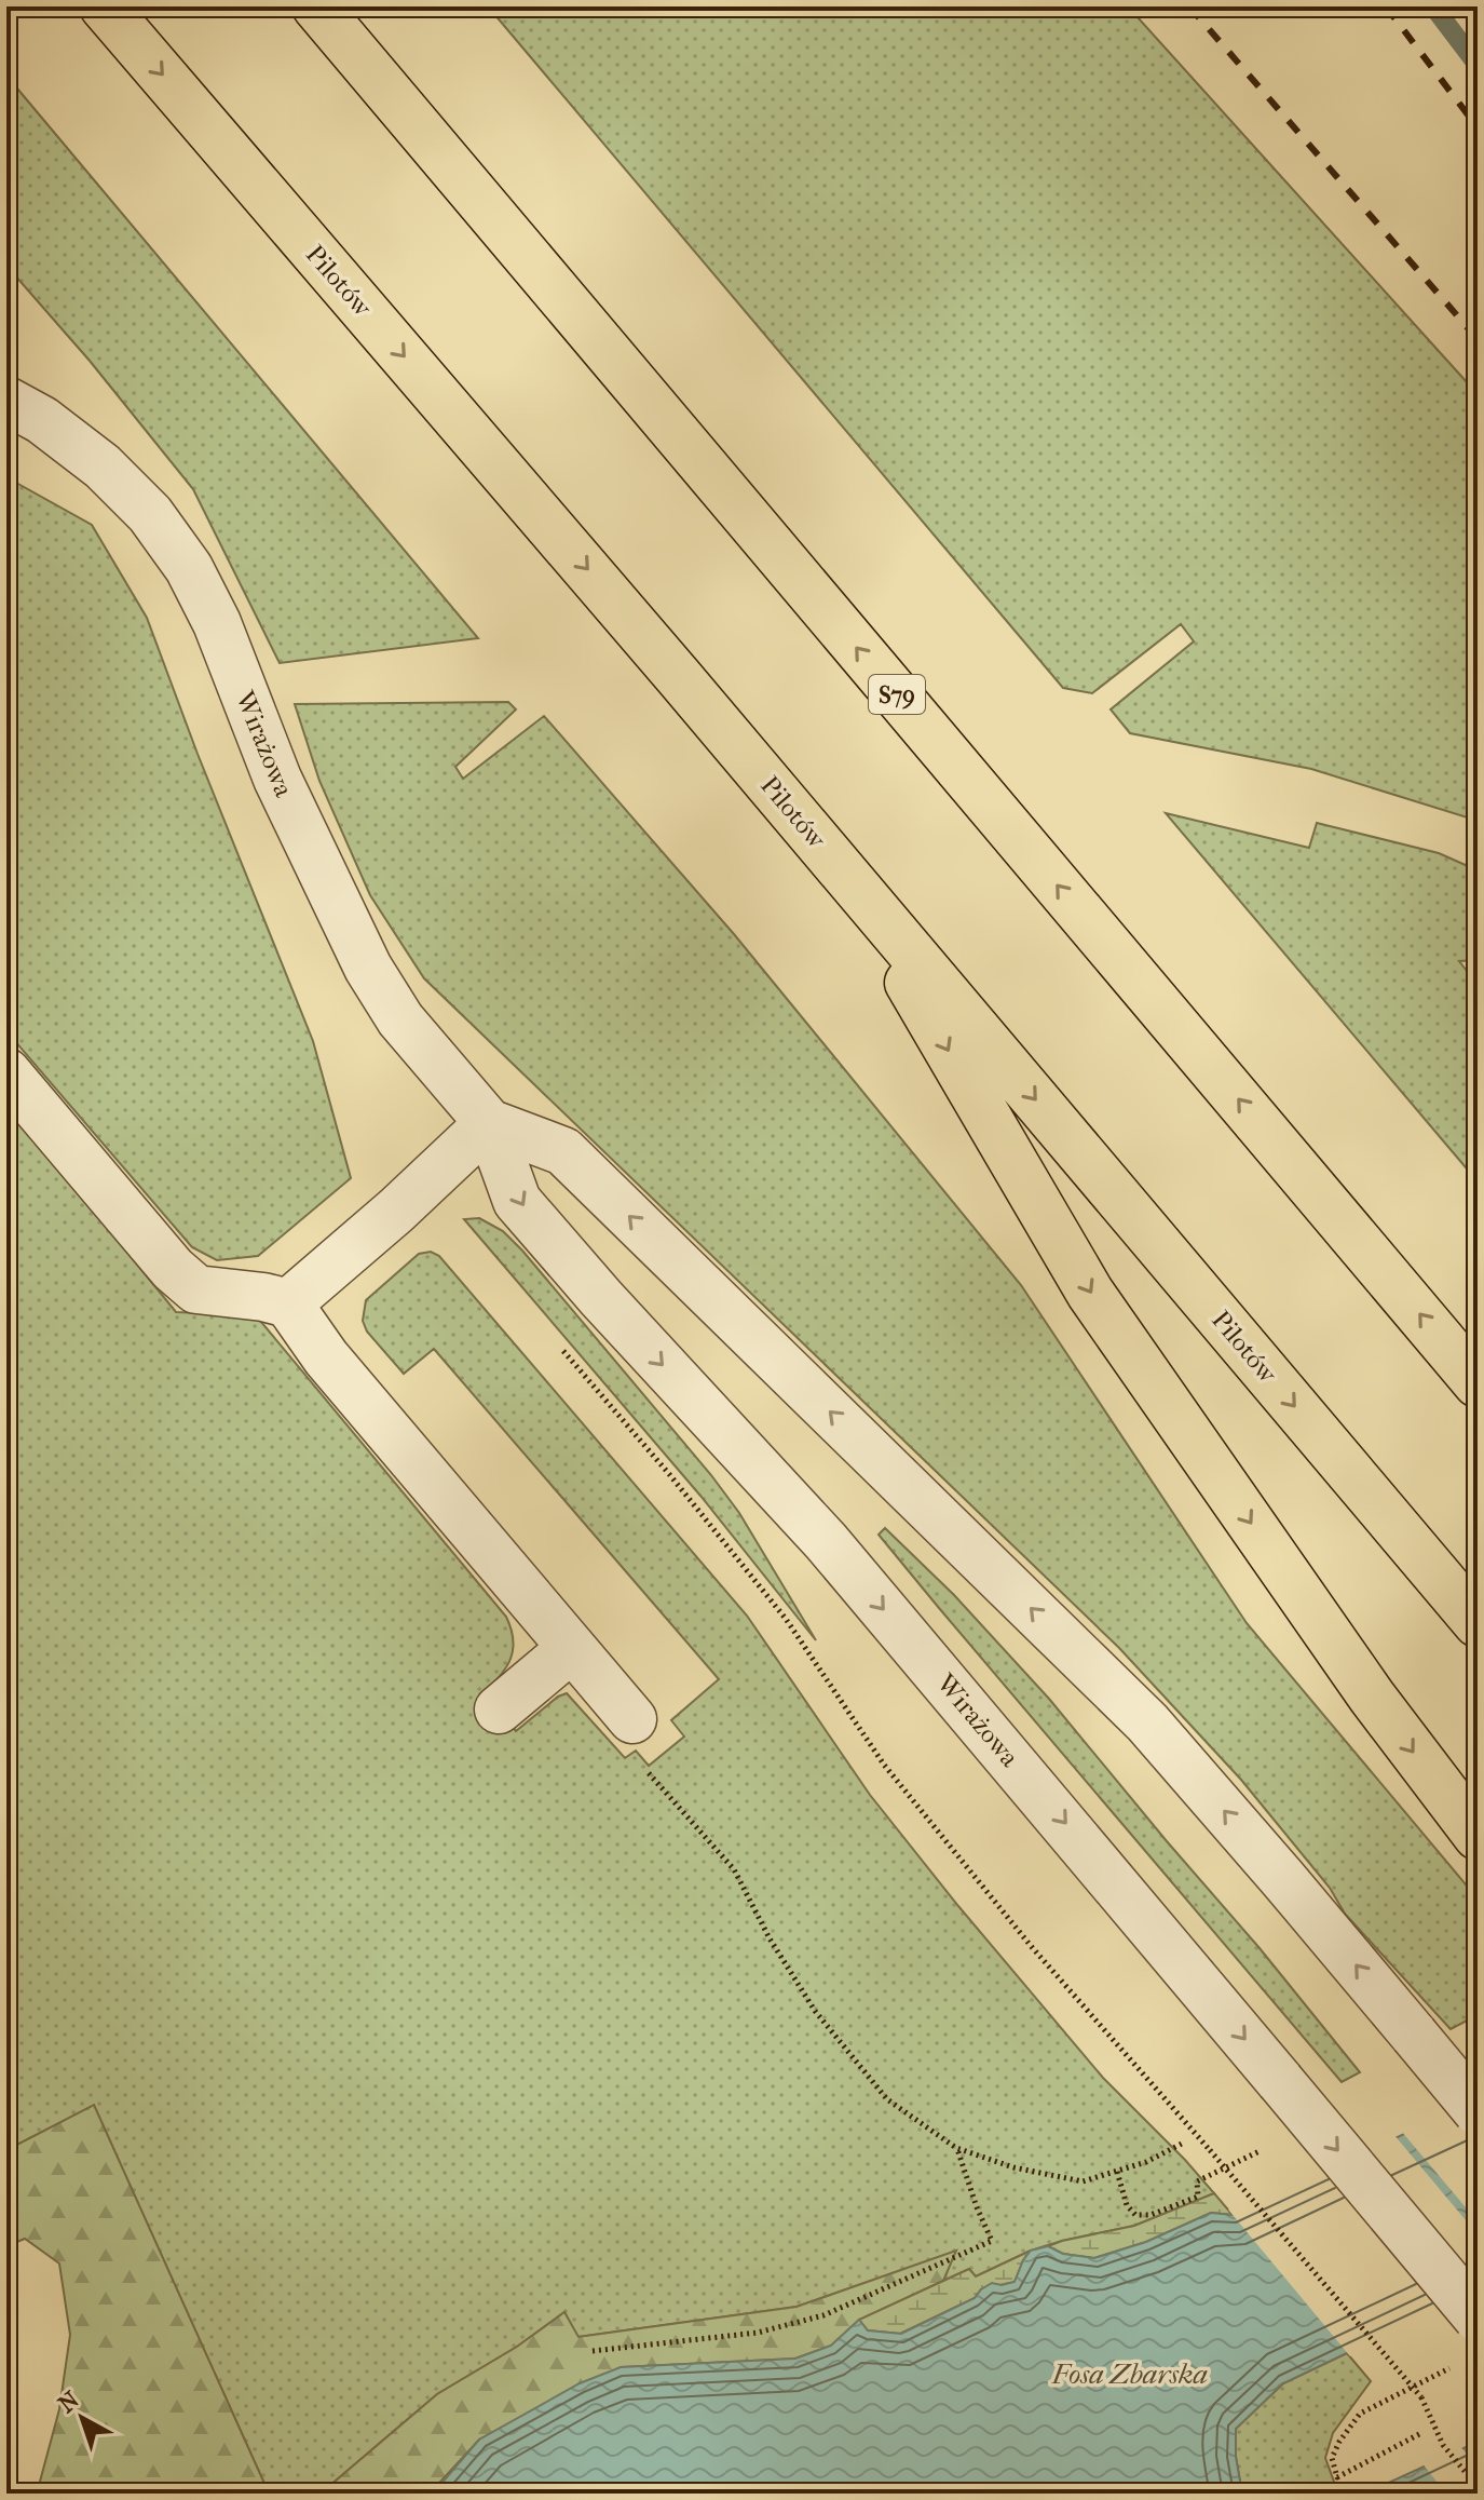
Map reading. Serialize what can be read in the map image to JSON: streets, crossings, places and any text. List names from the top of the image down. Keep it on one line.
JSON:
{"streets":{"highway":["Pilotów","S79"],"street":["Wirażowa"]},"water":["Fosa Zbarska"],"north":"top left"}
